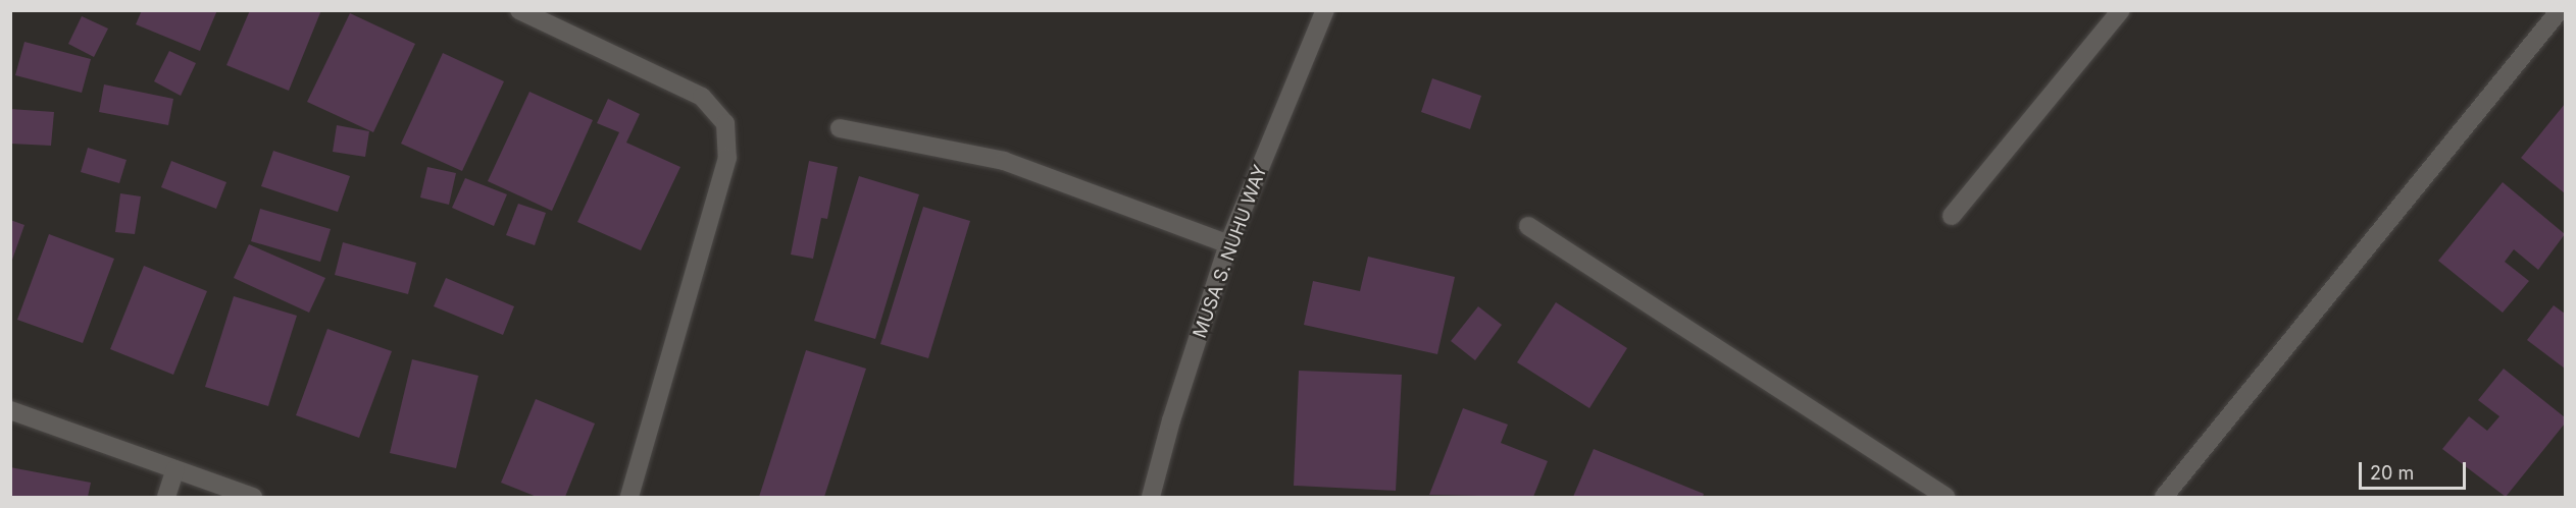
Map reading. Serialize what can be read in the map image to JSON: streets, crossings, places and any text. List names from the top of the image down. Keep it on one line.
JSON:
{"streets":{"street":["MUSA S. NUHU WAY"]},"scale_bar":"20 m"}
